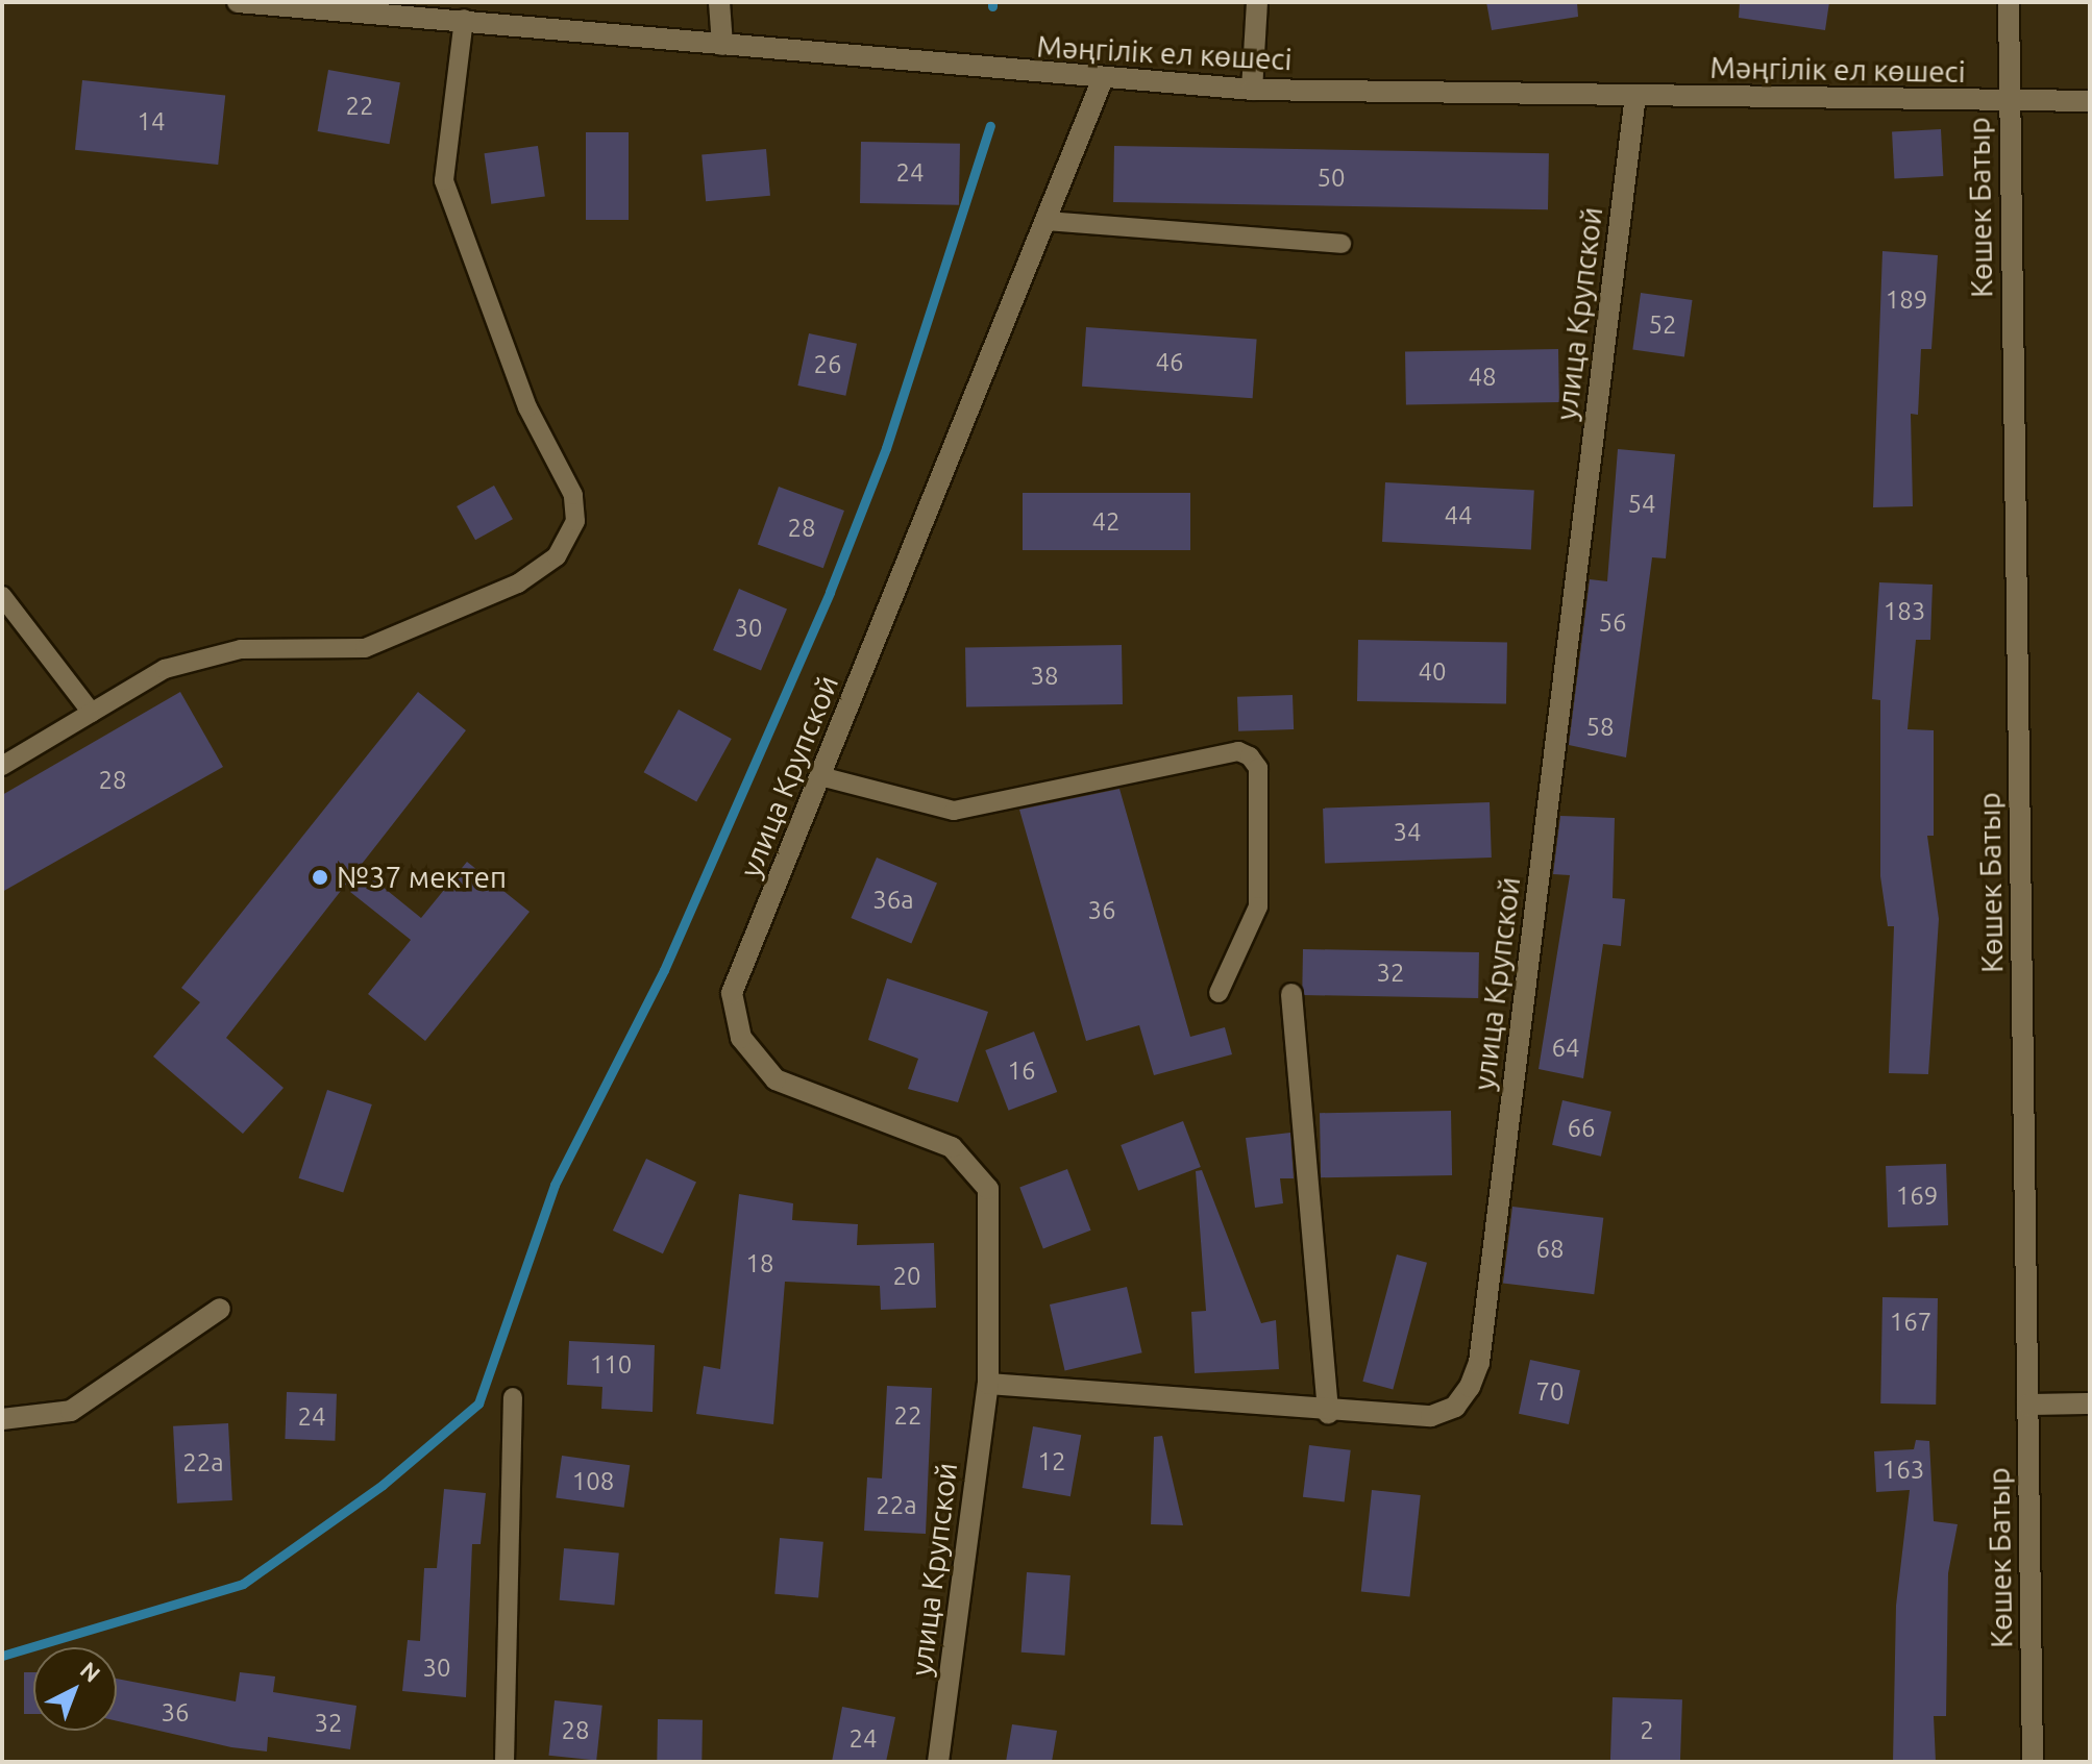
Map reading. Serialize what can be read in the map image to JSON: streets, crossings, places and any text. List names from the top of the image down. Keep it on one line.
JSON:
{"streets":{"street":["Мәңгілік ел көшесі","Көшек Батыр","улица Крупской"]},"crossings":[["Мәңгілік ел көшесі","Көшек Батыр"],["Мәңгілік ел көшесі","улица Крупской"]],"places":["№37 мектеп"],"house_numbers":["22","14","24","50","189","52","46","26","48","54","44","42","28","183","56","30","40","38","58","28","34","36а","36","32","64","16","66","169","68","18","20","167","110","70","22","24","12","22а","163","108","22а","30","36","32","28","2","24"],"north":"top right"}
